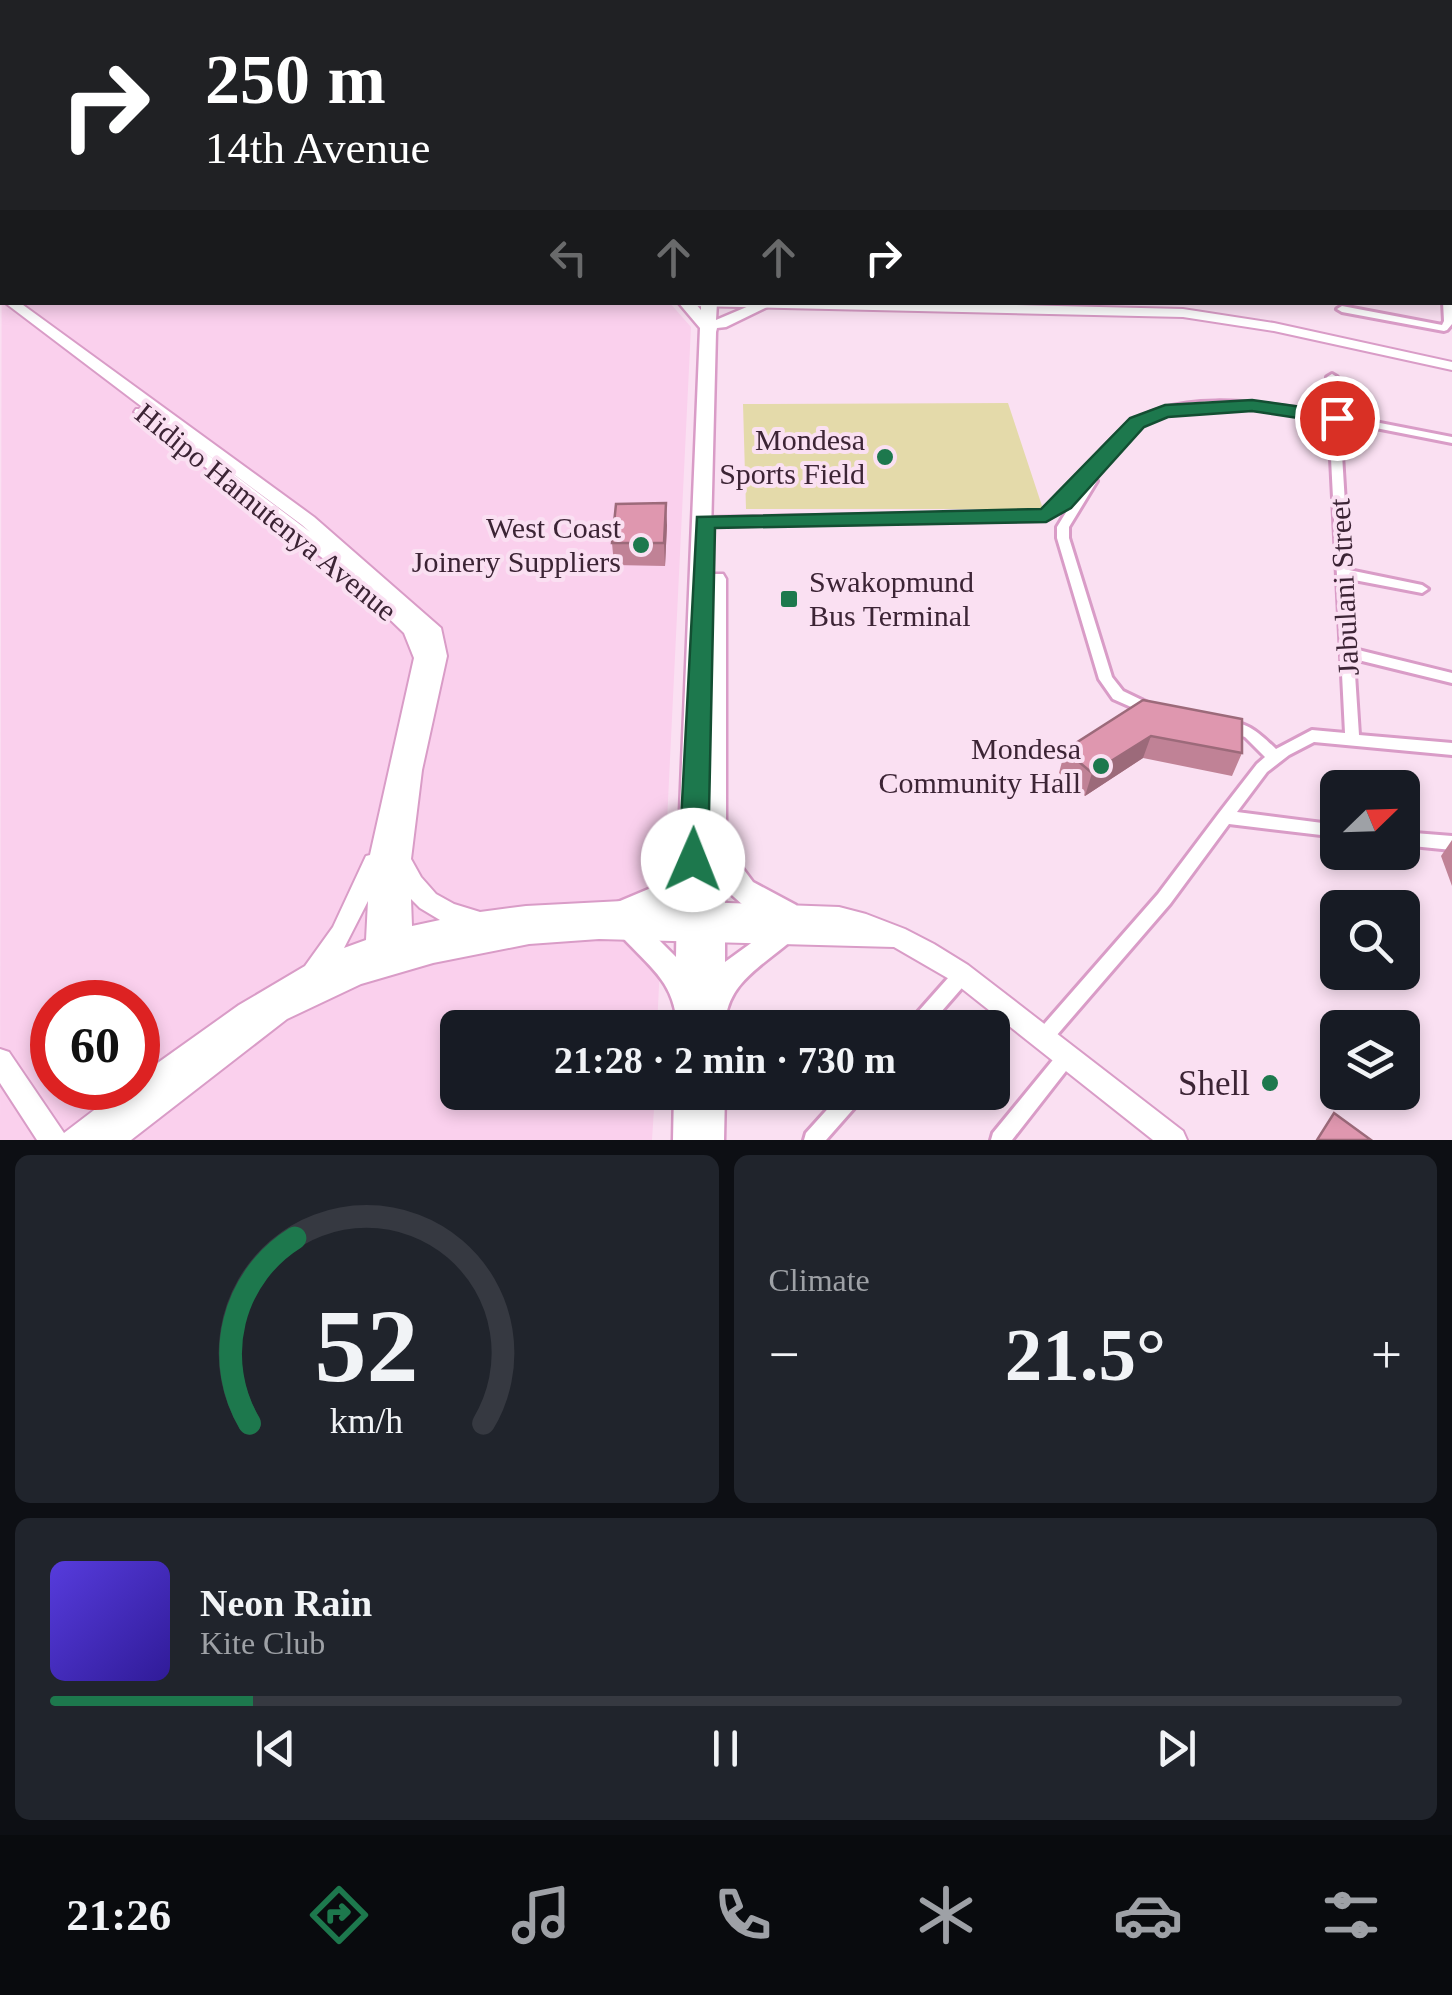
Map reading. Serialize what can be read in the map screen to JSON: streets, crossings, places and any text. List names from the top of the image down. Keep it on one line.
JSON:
{"streets":{"street":["Hidipo Hamutenya Avenue","Jabulani Street"]},"places":{"other":["Mondesa Sports Field","West Coast Joinery Suppliers","Mondesa Community Hall","Shell"],"transit":["Swakopmund Bus Terminal"]},"north":"top right","page":{"turn":["250 m","14th Avenue"],"limit":"60","trip":"21:28 · 2 min · 730 m","tile":"Climate","heat":["−","21.5°","+"],"song":["Neon Rain","Kite Club"],"tabs":"21:26","gauge":["52","km/h"]}}
